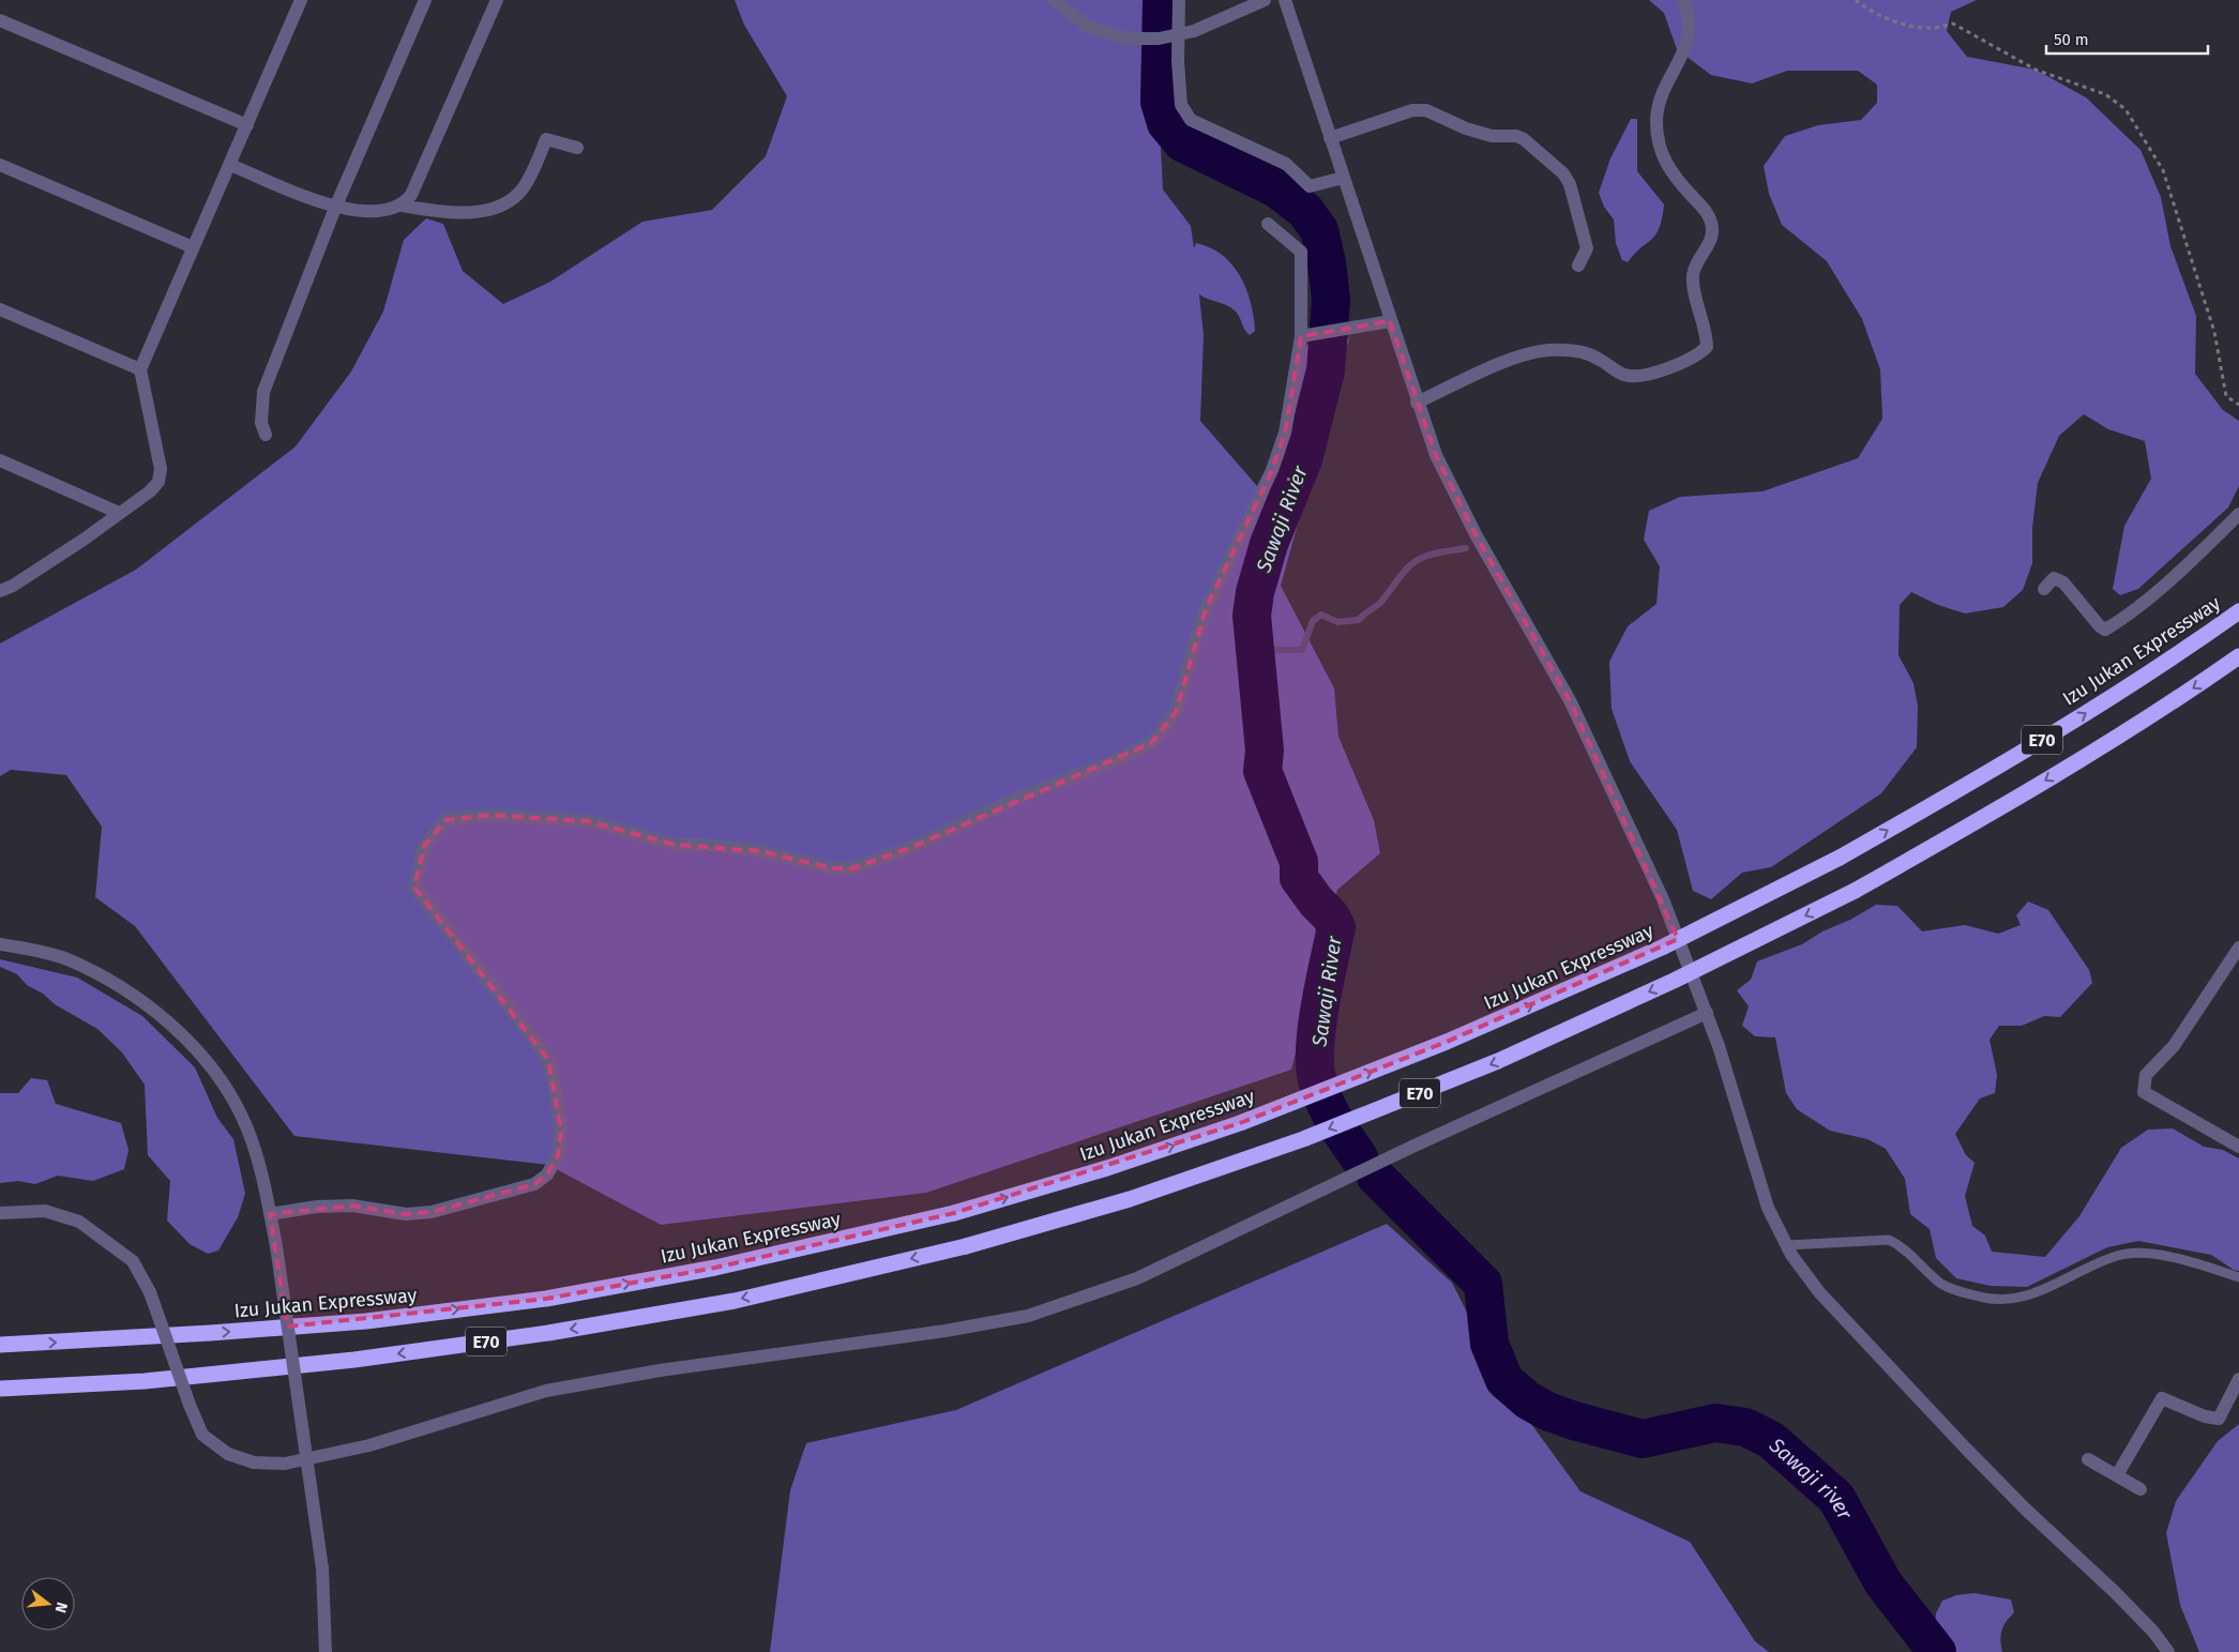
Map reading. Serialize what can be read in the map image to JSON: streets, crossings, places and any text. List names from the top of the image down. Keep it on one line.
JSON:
{"streets":{"highway":["Izu Jukan Expressway","E70"]},"water":["Sawaji River","Sawaji river"],"scale_bar":"50 m","north":"right"}
